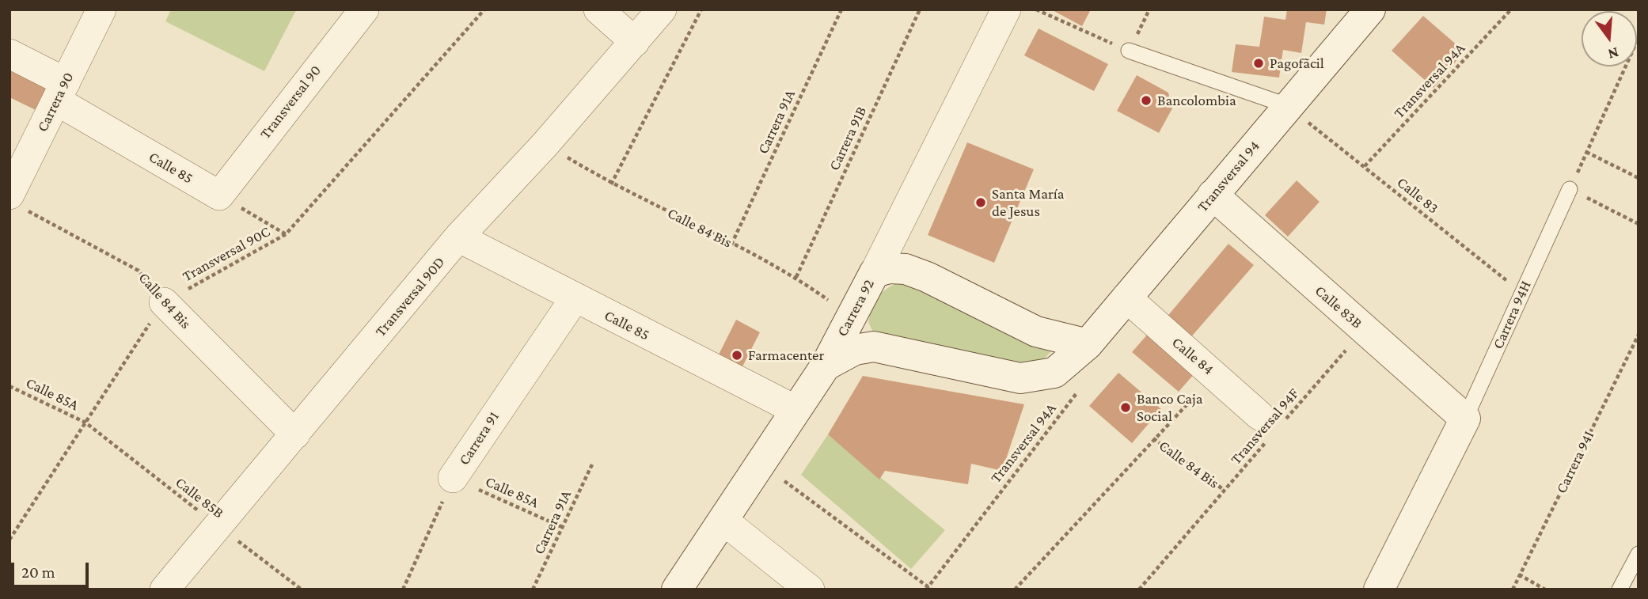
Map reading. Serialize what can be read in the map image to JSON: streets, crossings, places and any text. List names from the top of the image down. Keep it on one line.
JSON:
{"streets":{"main road":["Transversal 94","Calle 83B","Carrera 92","Carrera 94H"],"street":["Carrera 90","Transversal 90","Calle 85","Calle 84 Bis","Transversal 90D","Calle 84","Carrera 91"],"path":["Transversal 94A","Carrera 91A","Carrera 91B","Calle 83","Transversal 90C","Calle 85A","Transversal 94F","Carrera 94I","Calle 85B"]},"crossings":[["Transversal 94A","Calle 83"],["Carrera 90","Calle 85"],["Carrera 90","Calle 84 Bis"],["Transversal 90","Calle 85"],["Carrera 91A","Calle 84 Bis"],["Carrera 91A","Calle 85A"],["Carrera 91B","Calle 84 Bis"],["Calle 85","Transversal 90D"],["Calle 85","Carrera 92"],["Calle 85","Carrera 91"],["Transversal 94","Calle 83"],["Transversal 94","Calle 83B"],["Transversal 94","Carrera 92"],["Transversal 94","Calle 84"],["Calle 83","Carrera 94H"],["Calle 84 Bis","Transversal 90C"],["Calle 84 Bis","Transversal 90D"],["Calle 84 Bis","Carrera 92"],["Calle 84 Bis","Transversal 94F"],["Transversal 90C","Calle 85A"],["Transversal 90C","Calle 85B"],["Transversal 90D","Calle 85B"],["Calle 83B","Carrera 94H"],["Calle 83B","Transversal 94F"],["Calle 84","Transversal 94F"],["Calle 85A","Carrera 91"],["Calle 85A","Calle 85B"]],"places":["Pagofãcil","Bancolombia","Santa María de Jesus","Farmacenter","Banco Caja Social"],"scale_bar":"20 m","north":"bottom"}
